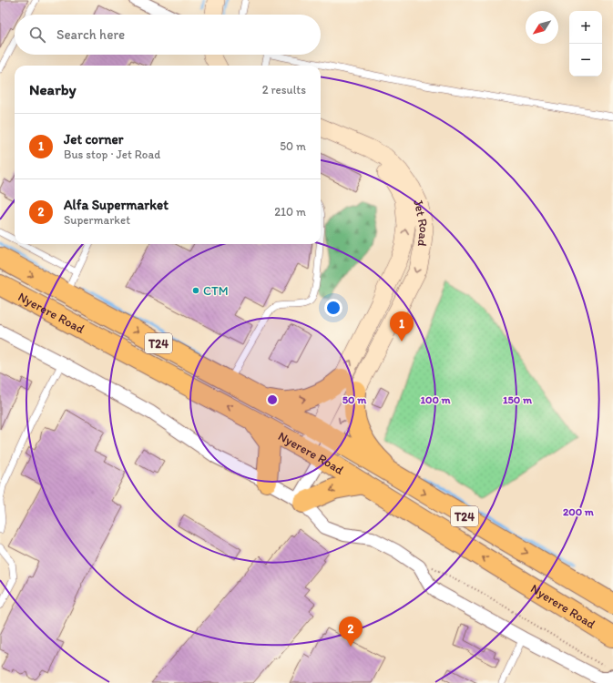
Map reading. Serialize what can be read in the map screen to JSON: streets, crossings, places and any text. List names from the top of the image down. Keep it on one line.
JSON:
{"streets":{"highway":["Nyerere Road","T24"],"main road":["Jet Road"]},"crossings":[["Jet Road","Nyerere Road"]],"places":["CTM"],"north":"bottom left","page":{"map_buttons":["+","−"],"search":"Search here","heading":["Nearby","2 results"],"list":[{"mark":"1","name":"Jet corner","note":"Bus stop · Jet Road","value":"50 m"},{"mark":"2","name":"Alfa Supermarket","note":"Supermarket","value":"210 m"}],"pins":["1","2"]},"rings":["50 m","100 m","150 m","200 m"]}
